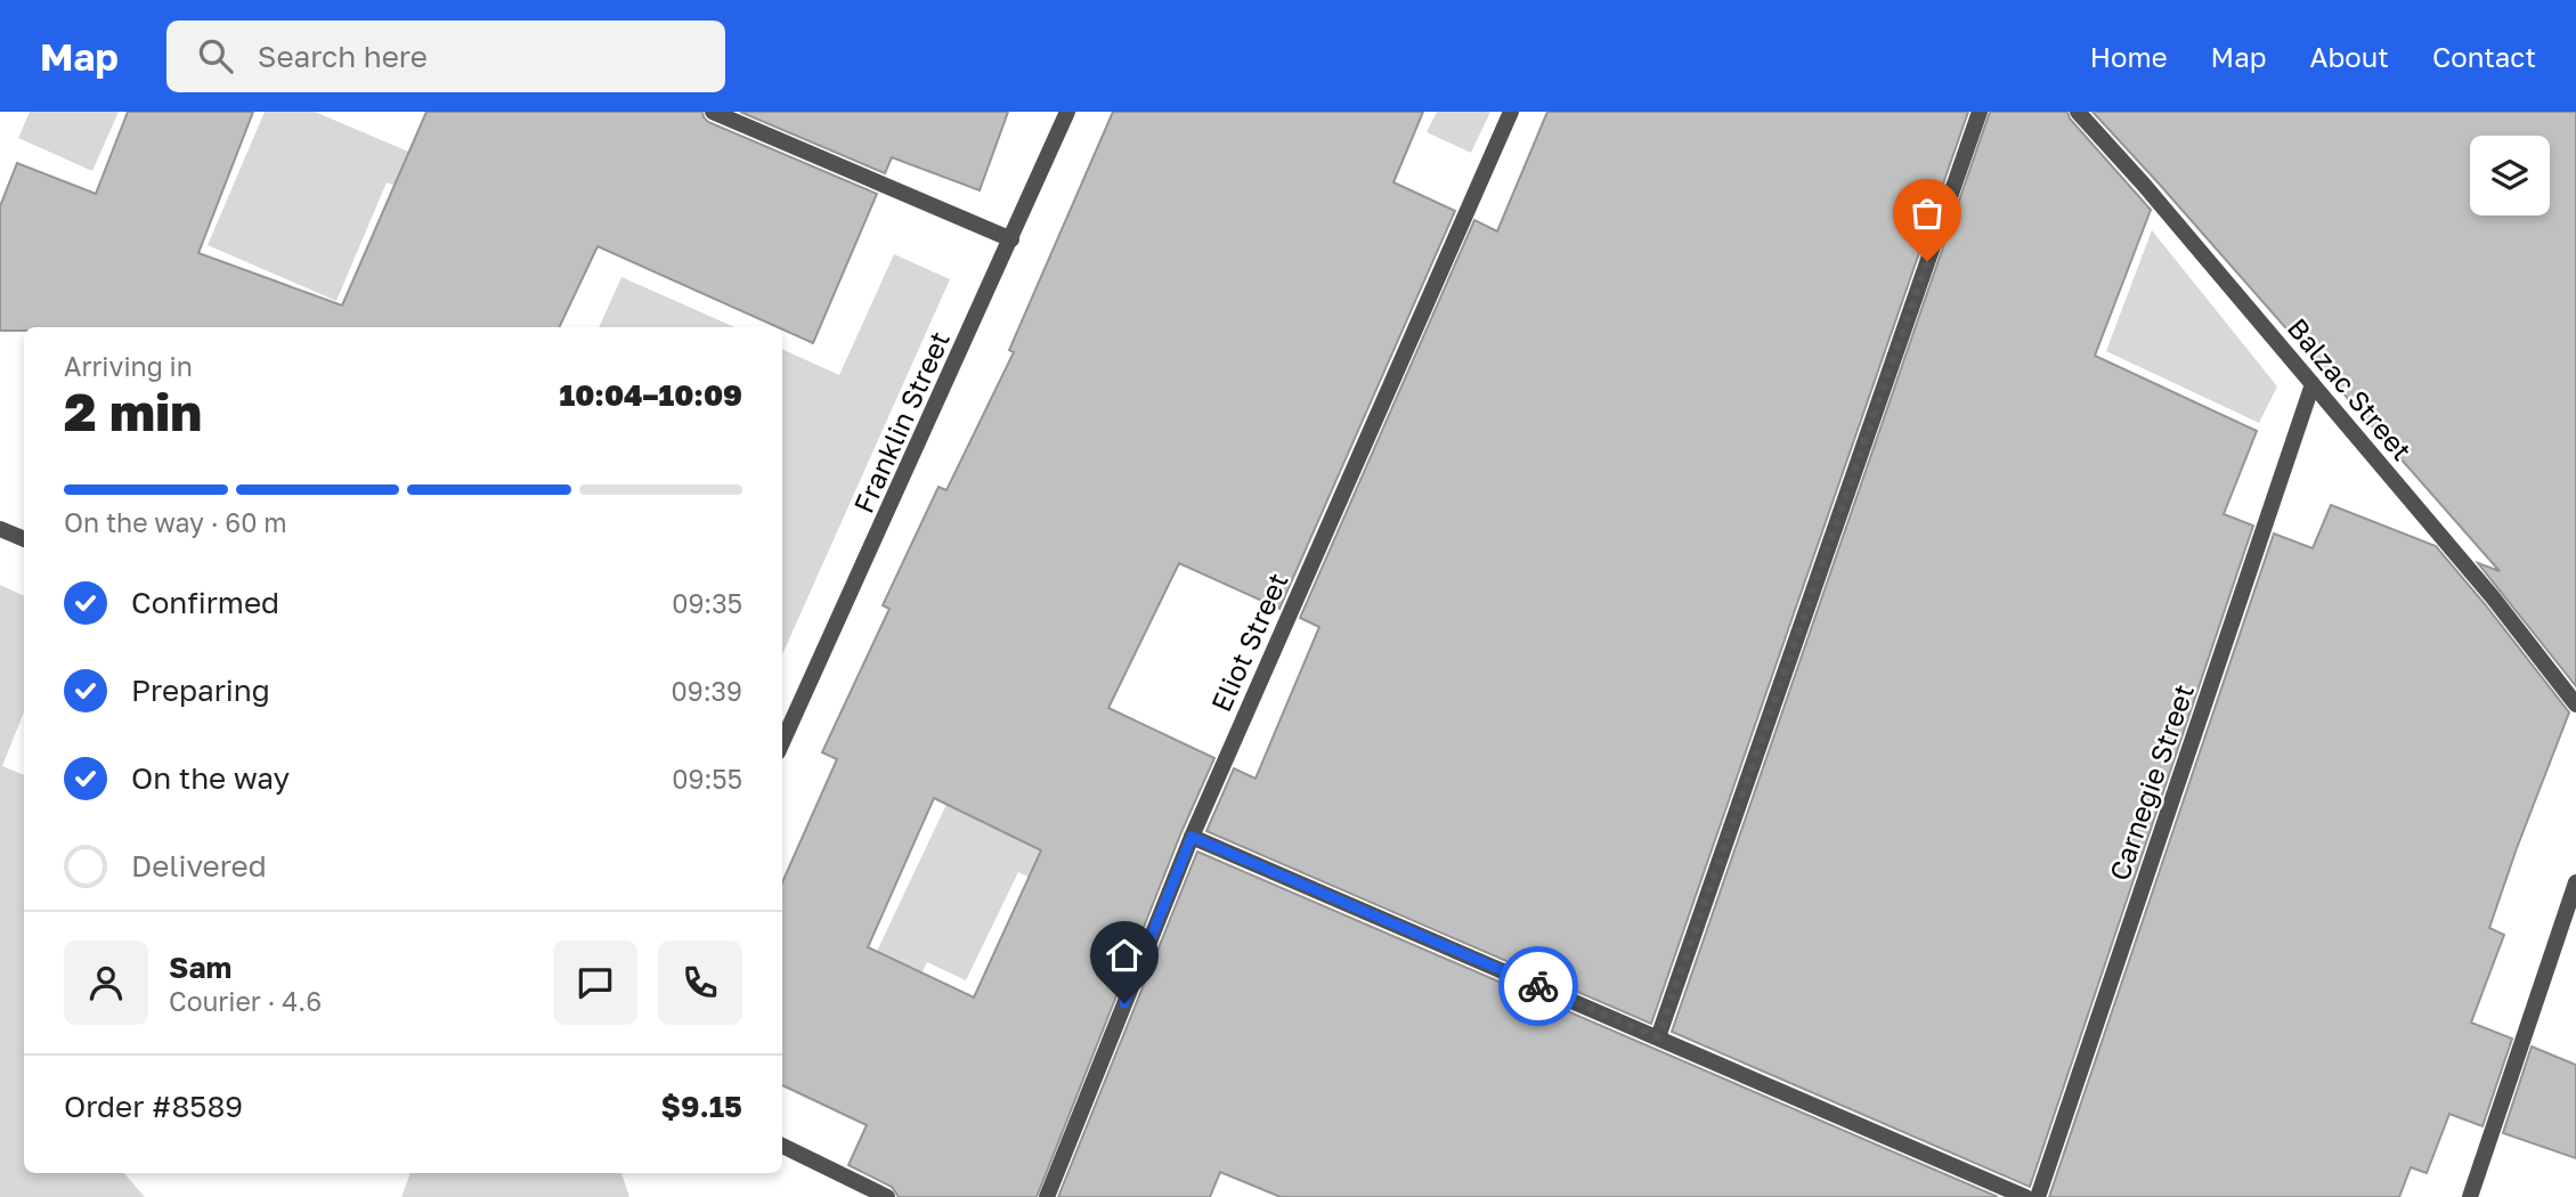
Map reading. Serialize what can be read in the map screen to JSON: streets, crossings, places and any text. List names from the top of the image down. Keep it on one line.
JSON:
{"streets":{"street":["Balzac Street","Franklin Street","Eliot Street","Carnegie Street"]},"crossings":[["Balzac Street","Carnegie Street"]],"page":{"header":"Map","search":"Search here","nav":["Home","Map","About","Contact"],"heading":["2 min","Arriving in","10:04–10:09"],"panel":["Sam","Courier · 4.6","Order #8589","$9.15"],"bar":"On the way · 60 m","list":[["Confirmed","09:35"],["Preparing","09:39"],["On the way","09:55"],"Delivered"]}}
